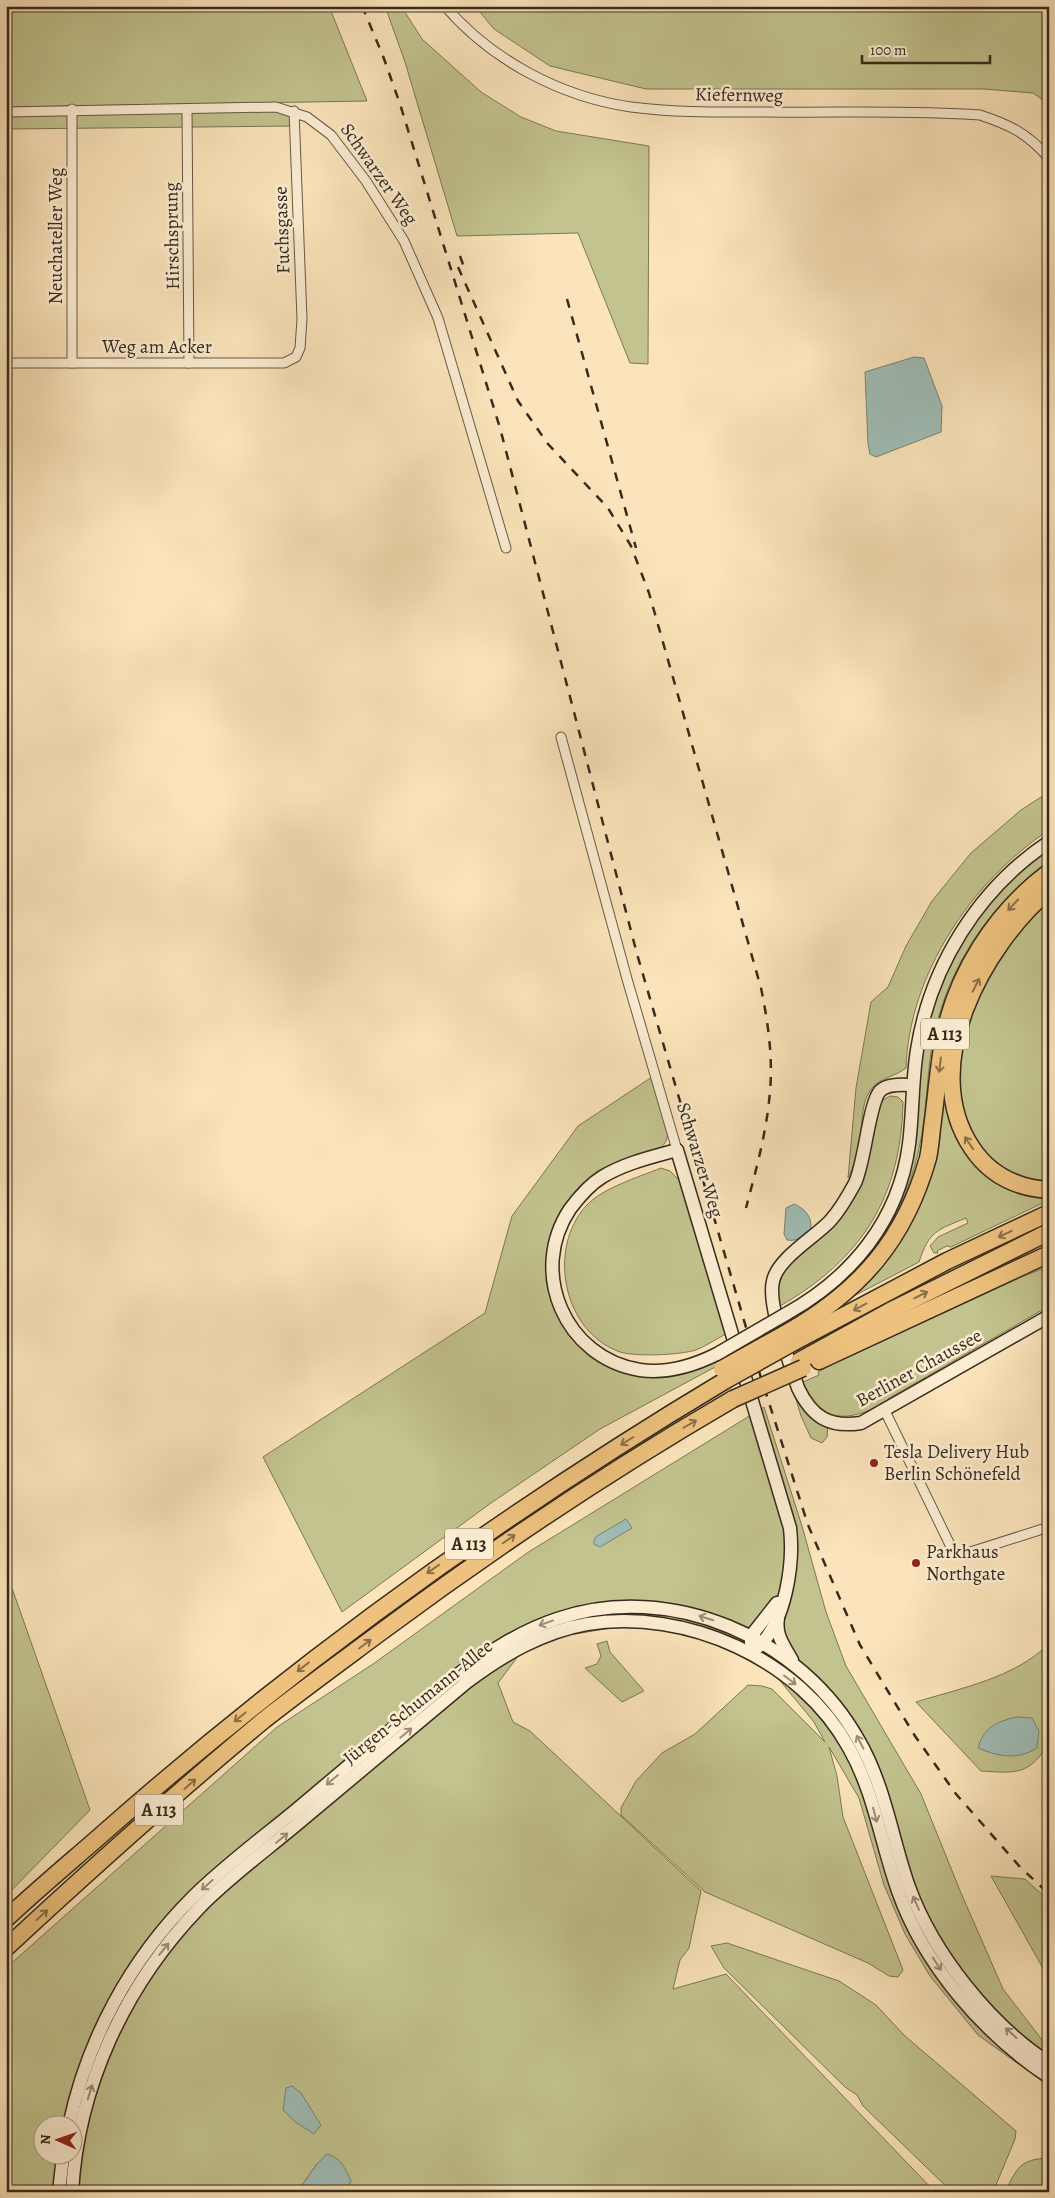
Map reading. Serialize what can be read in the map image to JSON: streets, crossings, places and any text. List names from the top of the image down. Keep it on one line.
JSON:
{"streets":{"highway":["A 113"],"street":["Kiefernweg","Schwarzer Weg","Fuchsgasse","Neuchateller Weg","Hirschsprung","Weg am Acker","Berliner Chaussee","Jürgen-Schumann-Allee"]},"crossings":[["Schwarzer Weg","Fuchsgasse"],["Schwarzer Weg","Neuchateller Weg"],["Schwarzer Weg","Hirschsprung"],["Schwarzer Weg","Jürgen-Schumann-Allee"],["Fuchsgasse","Weg am Acker"],["Neuchateller Weg","Weg am Acker"],["Hirschsprung","Weg am Acker"]],"places":["Tesla Delivery Hub Berlin Schönefeld","Parkhaus Northgate"],"scale_bar":"100 m","north":"left"}
